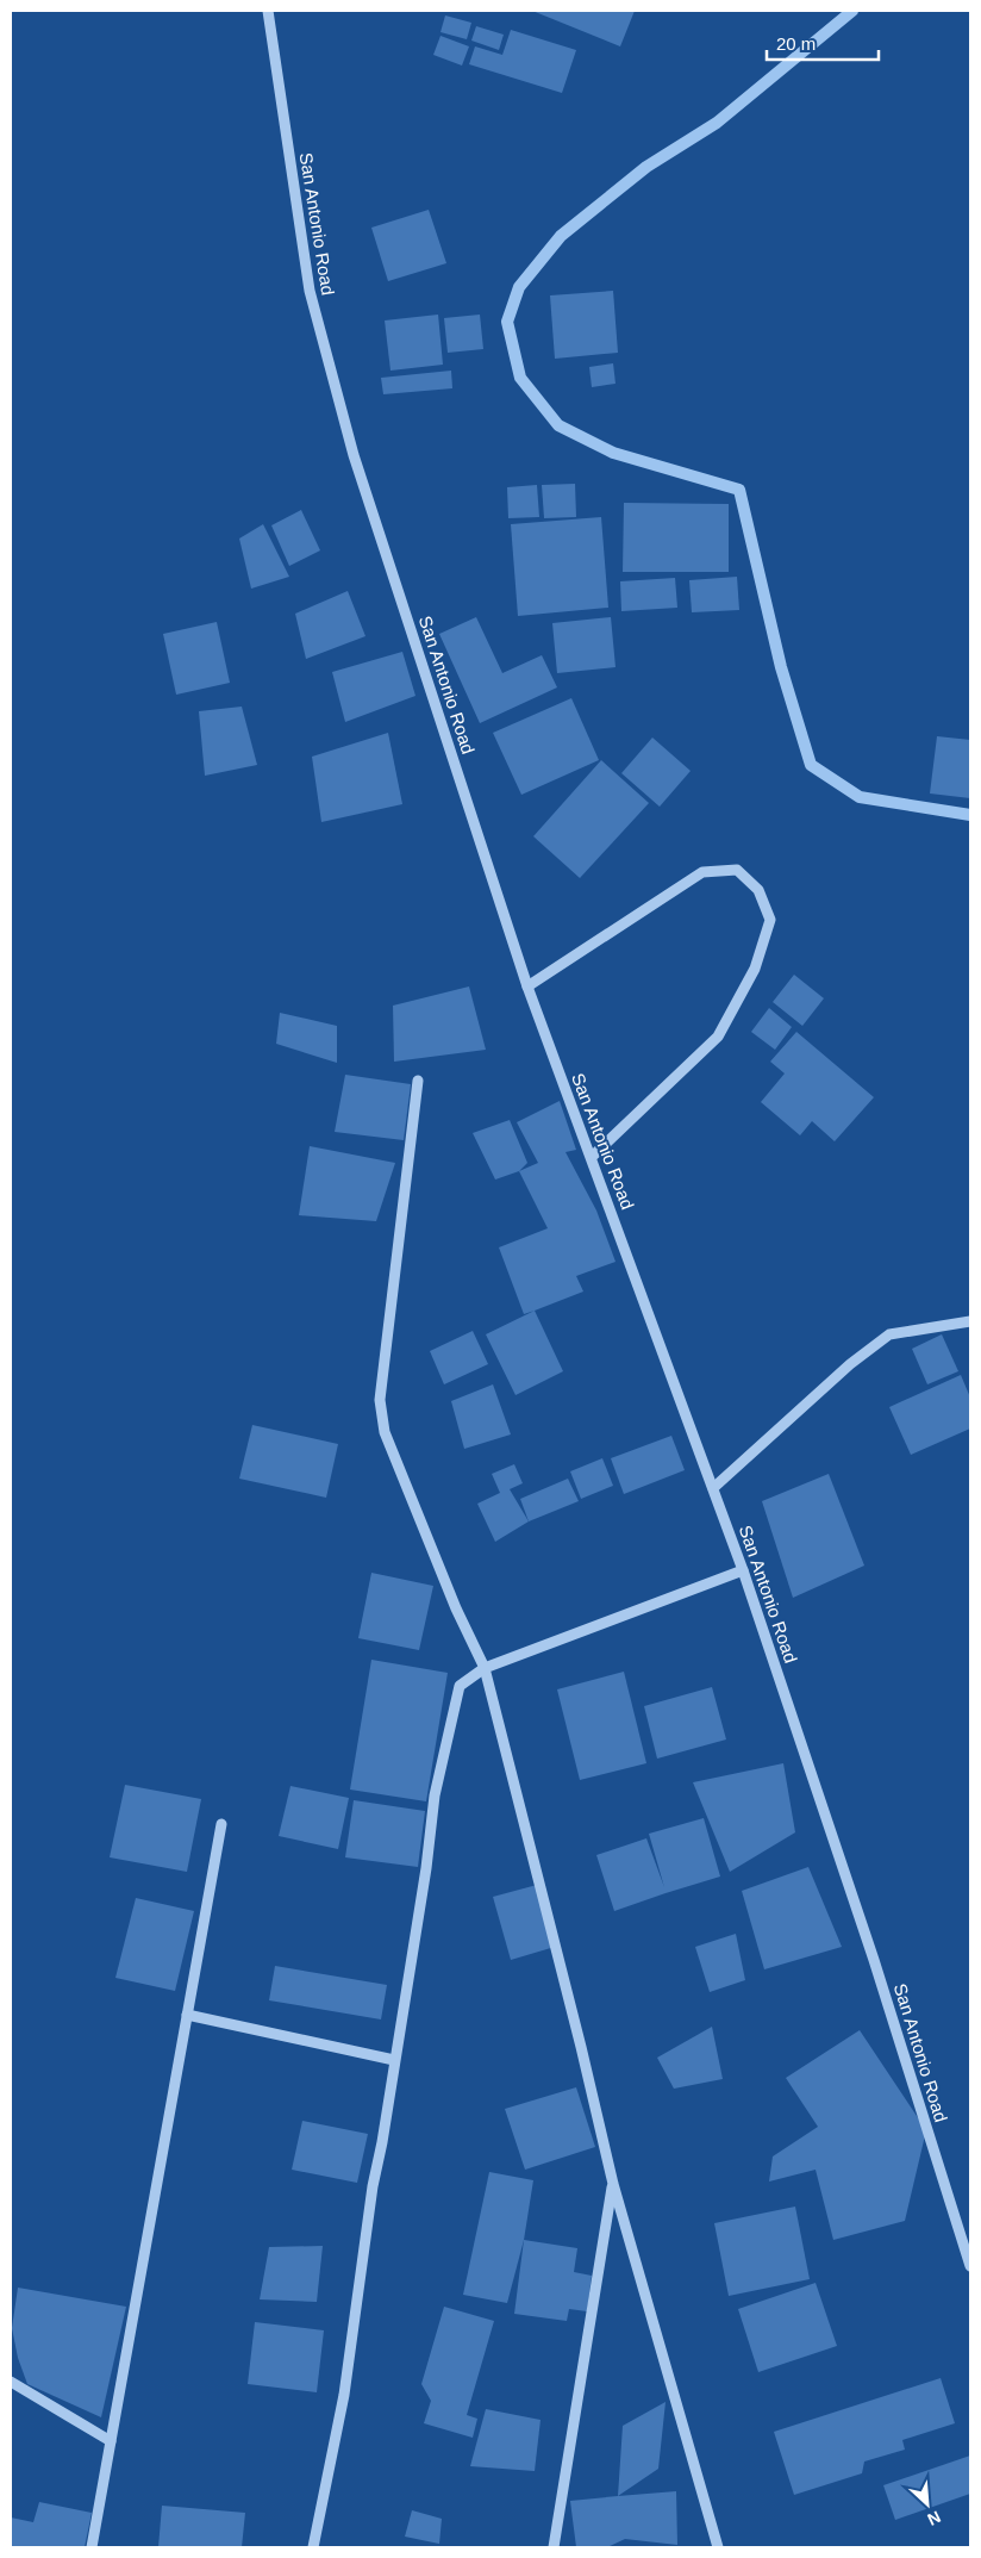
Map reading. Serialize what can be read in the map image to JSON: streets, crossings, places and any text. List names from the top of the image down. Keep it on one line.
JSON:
{"streets":{"street":["San Antonio Road"]},"scale_bar":"20 m","north":"bottom right"}
